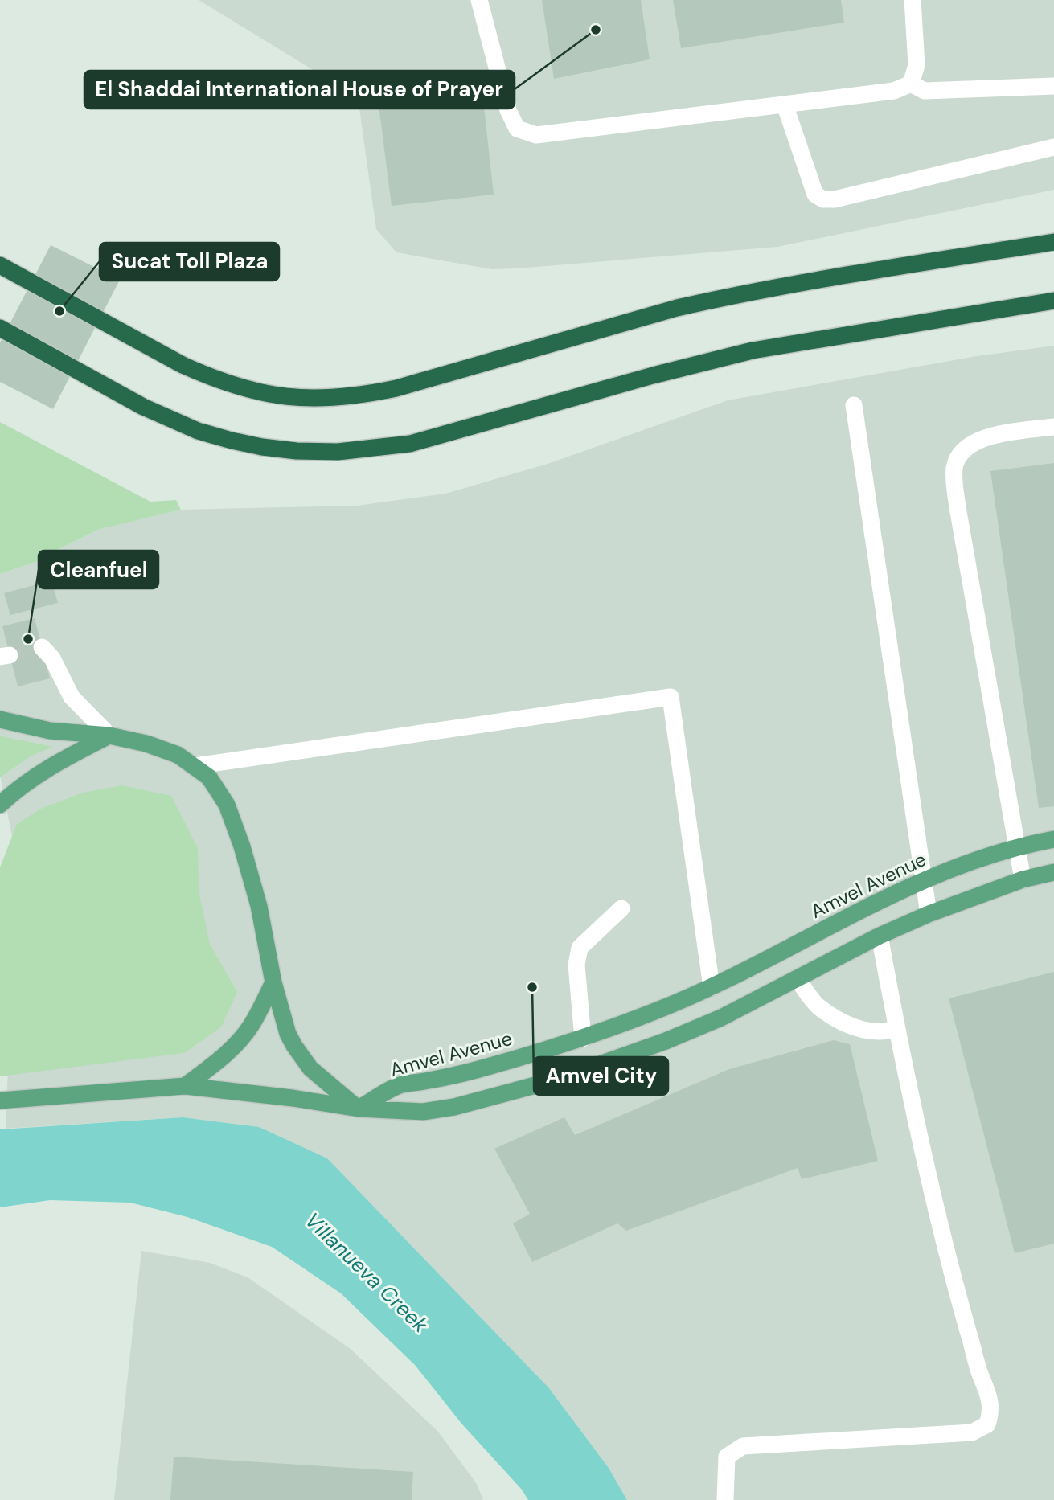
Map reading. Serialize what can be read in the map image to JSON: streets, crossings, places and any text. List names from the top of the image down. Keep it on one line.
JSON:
{"streets":{"main road":["Amvel Avenue"]},"water":["Villanueva Creek"],"places":["El Shaddai International House of Prayer","Sucat Toll Plaza","Cleanfuel","Amvel City"]}
